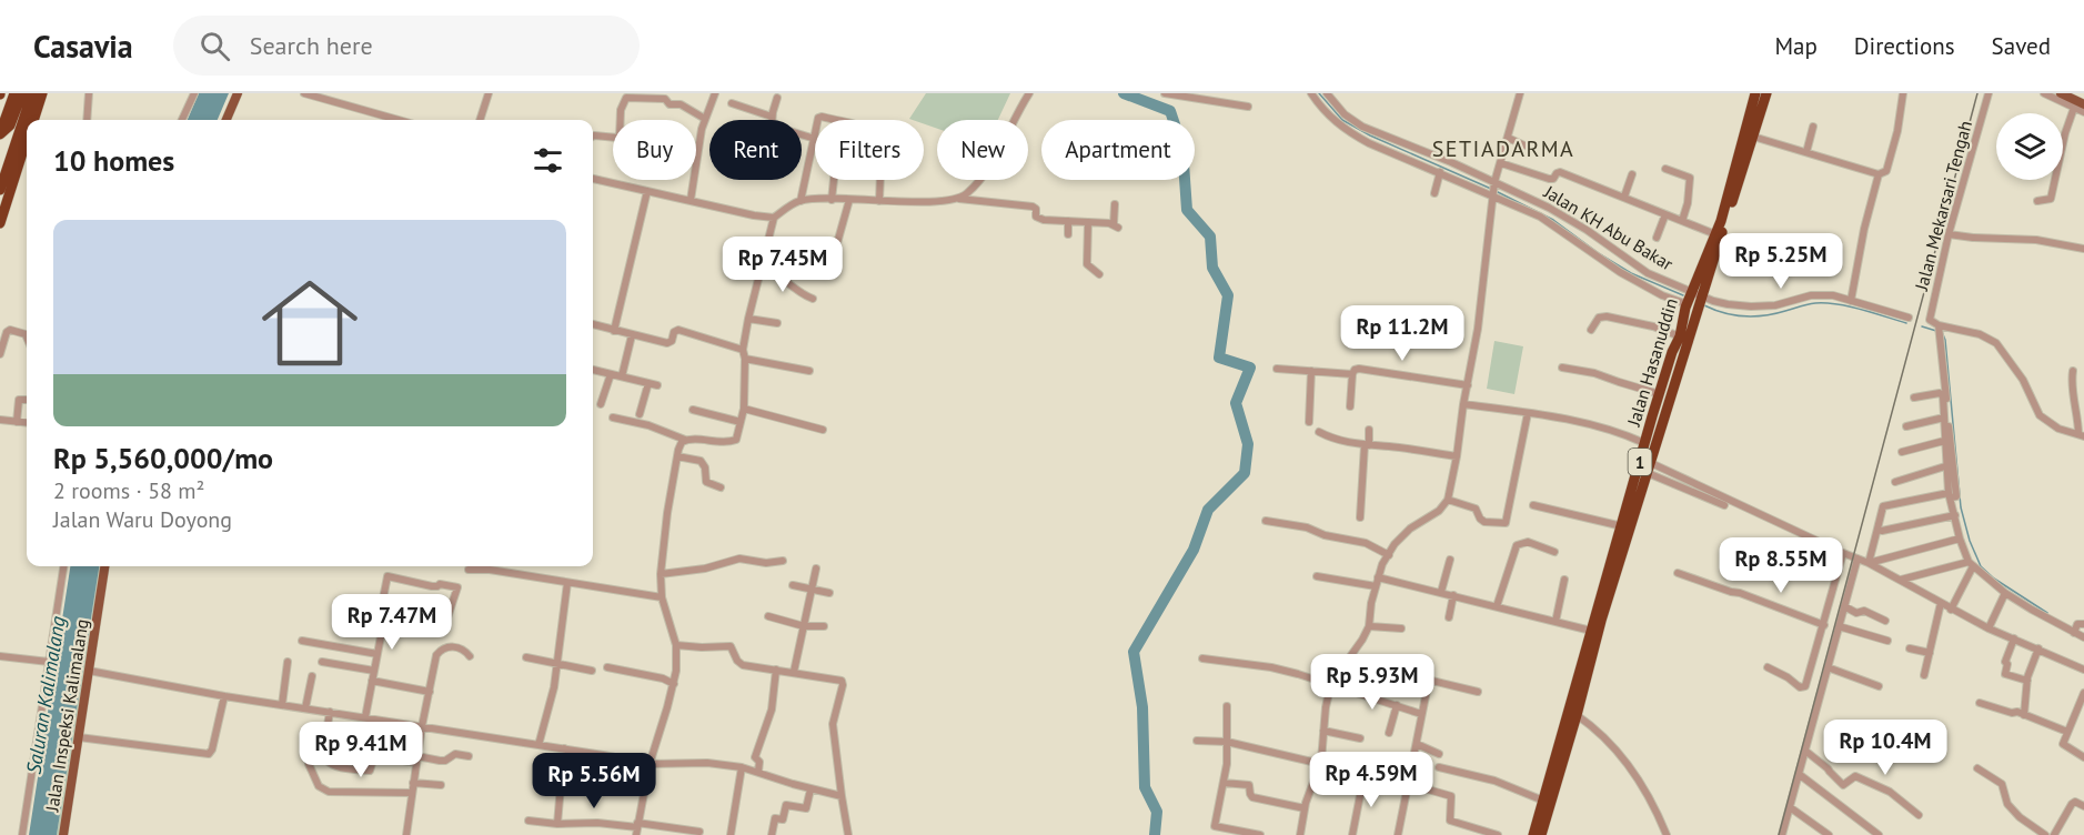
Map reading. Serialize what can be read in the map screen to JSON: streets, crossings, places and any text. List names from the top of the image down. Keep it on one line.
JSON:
{"streets":{"highway":["Jalan Hasanuddin","1"],"main road":["Jalan Inspeksi Kalimalang"],"street":["Jalan Mekarsari Tengah","Jalan KH Abu Bakar"]},"crossings":[["Jalan KH Abu Bakar","Jalan Hasanuddin"]],"districts":["SETIADARMA"],"water":["Saluran Kalimalang"],"page":{"header":"Casavia","search":"Search here","nav":["Map","Directions","Saved"],"chip":["Buy","Rent","Filters","New","Apartment"],"heading":"10 homes","list":[{"name":"Rp 5,560,000/mo","note":"2 rooms · 58 m² · Jalan Waru Doyong"}],"price":["Rp 5.25M","Rp 7.45M","Rp 11.2M","Rp 8.55M","Rp 7.47M","Rp 5.93M","Rp 10.4M","Rp 9.41M","Rp 4.59M","Rp 5.56M"]}}
